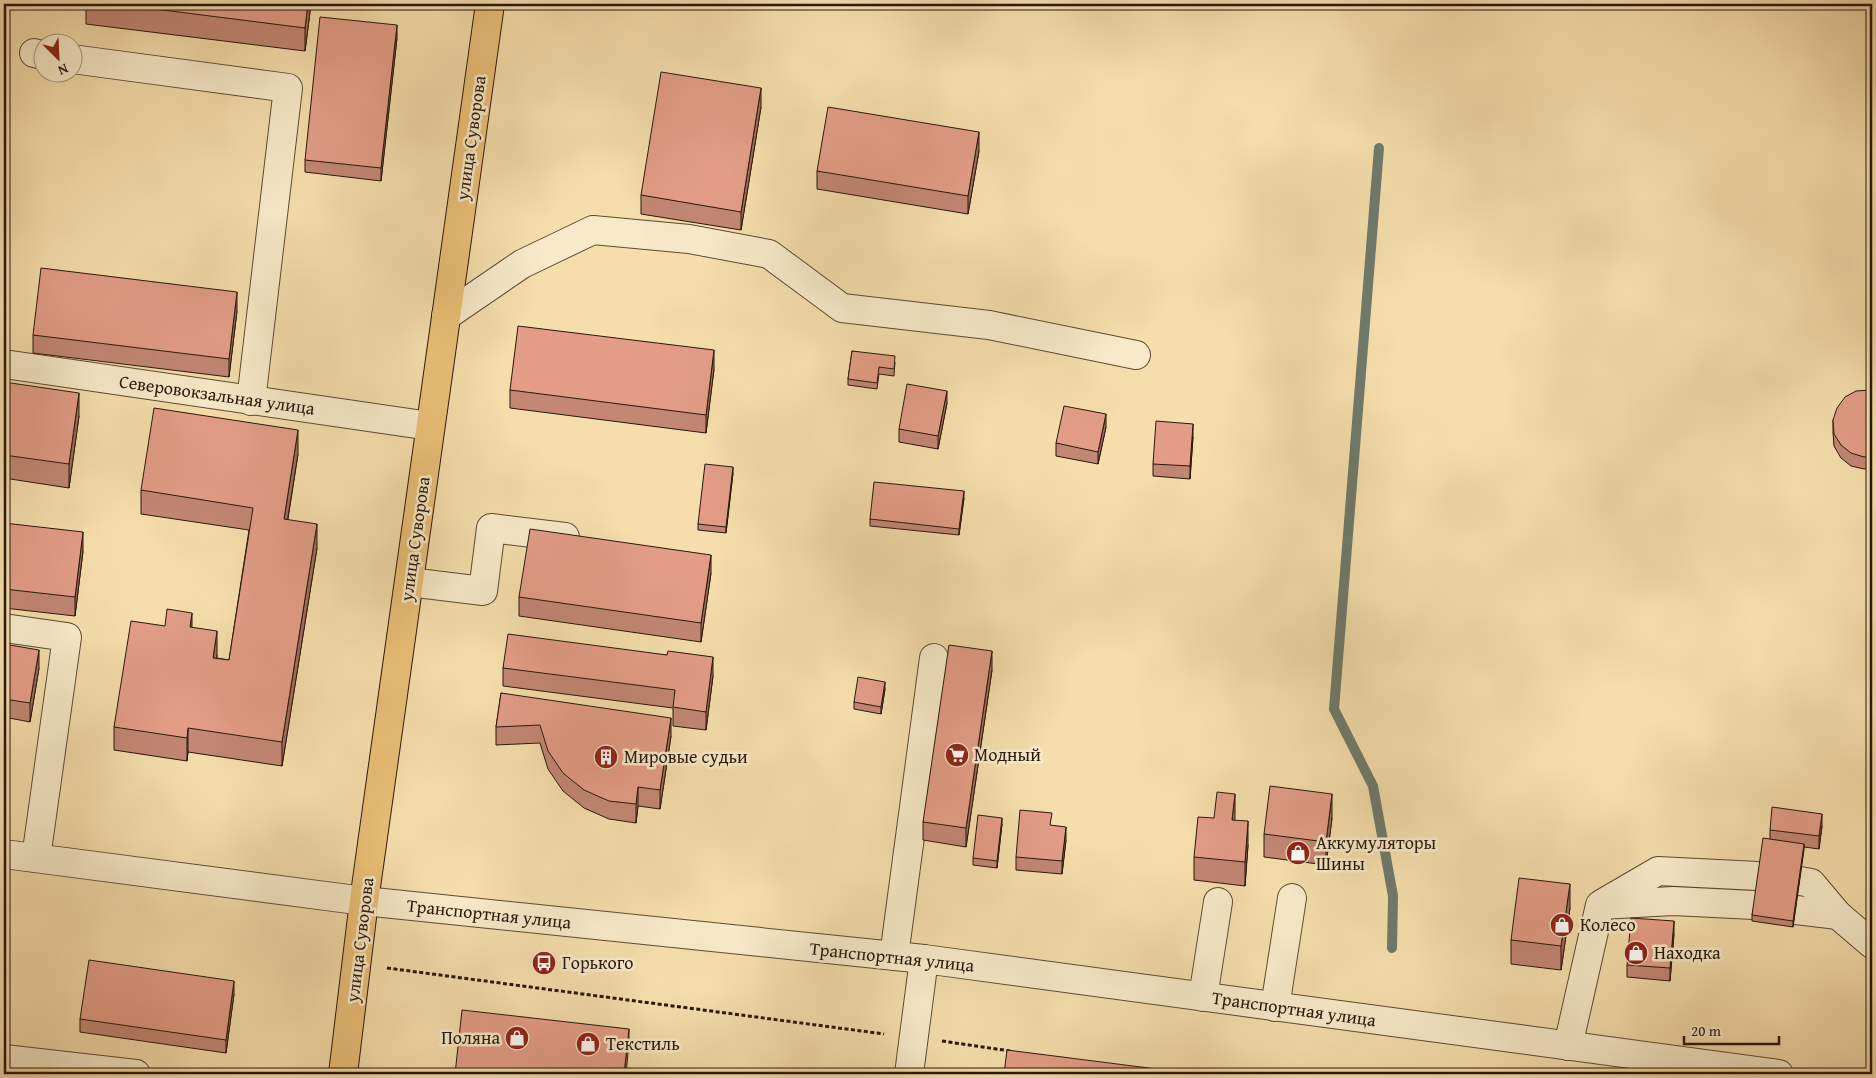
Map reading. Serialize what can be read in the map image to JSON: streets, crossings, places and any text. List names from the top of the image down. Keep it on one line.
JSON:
{"streets":{"main road":["улица Суворова"],"street":["Северовокзальная улица","Транспортная улица"]},"crossings":[["улица Суворова","Северовокзальная улица"],["улица Суворова","Транспортная улица"]],"places":{"supermarket":["Модный"],"building":["Мировые судьи"],"shop":["Аккумуляторы Шины","Колесо","Находка","Поляна","Текстиль"],"bus stop":["Горького"]},"scale_bar":"20 m","north":"bottom right"}
